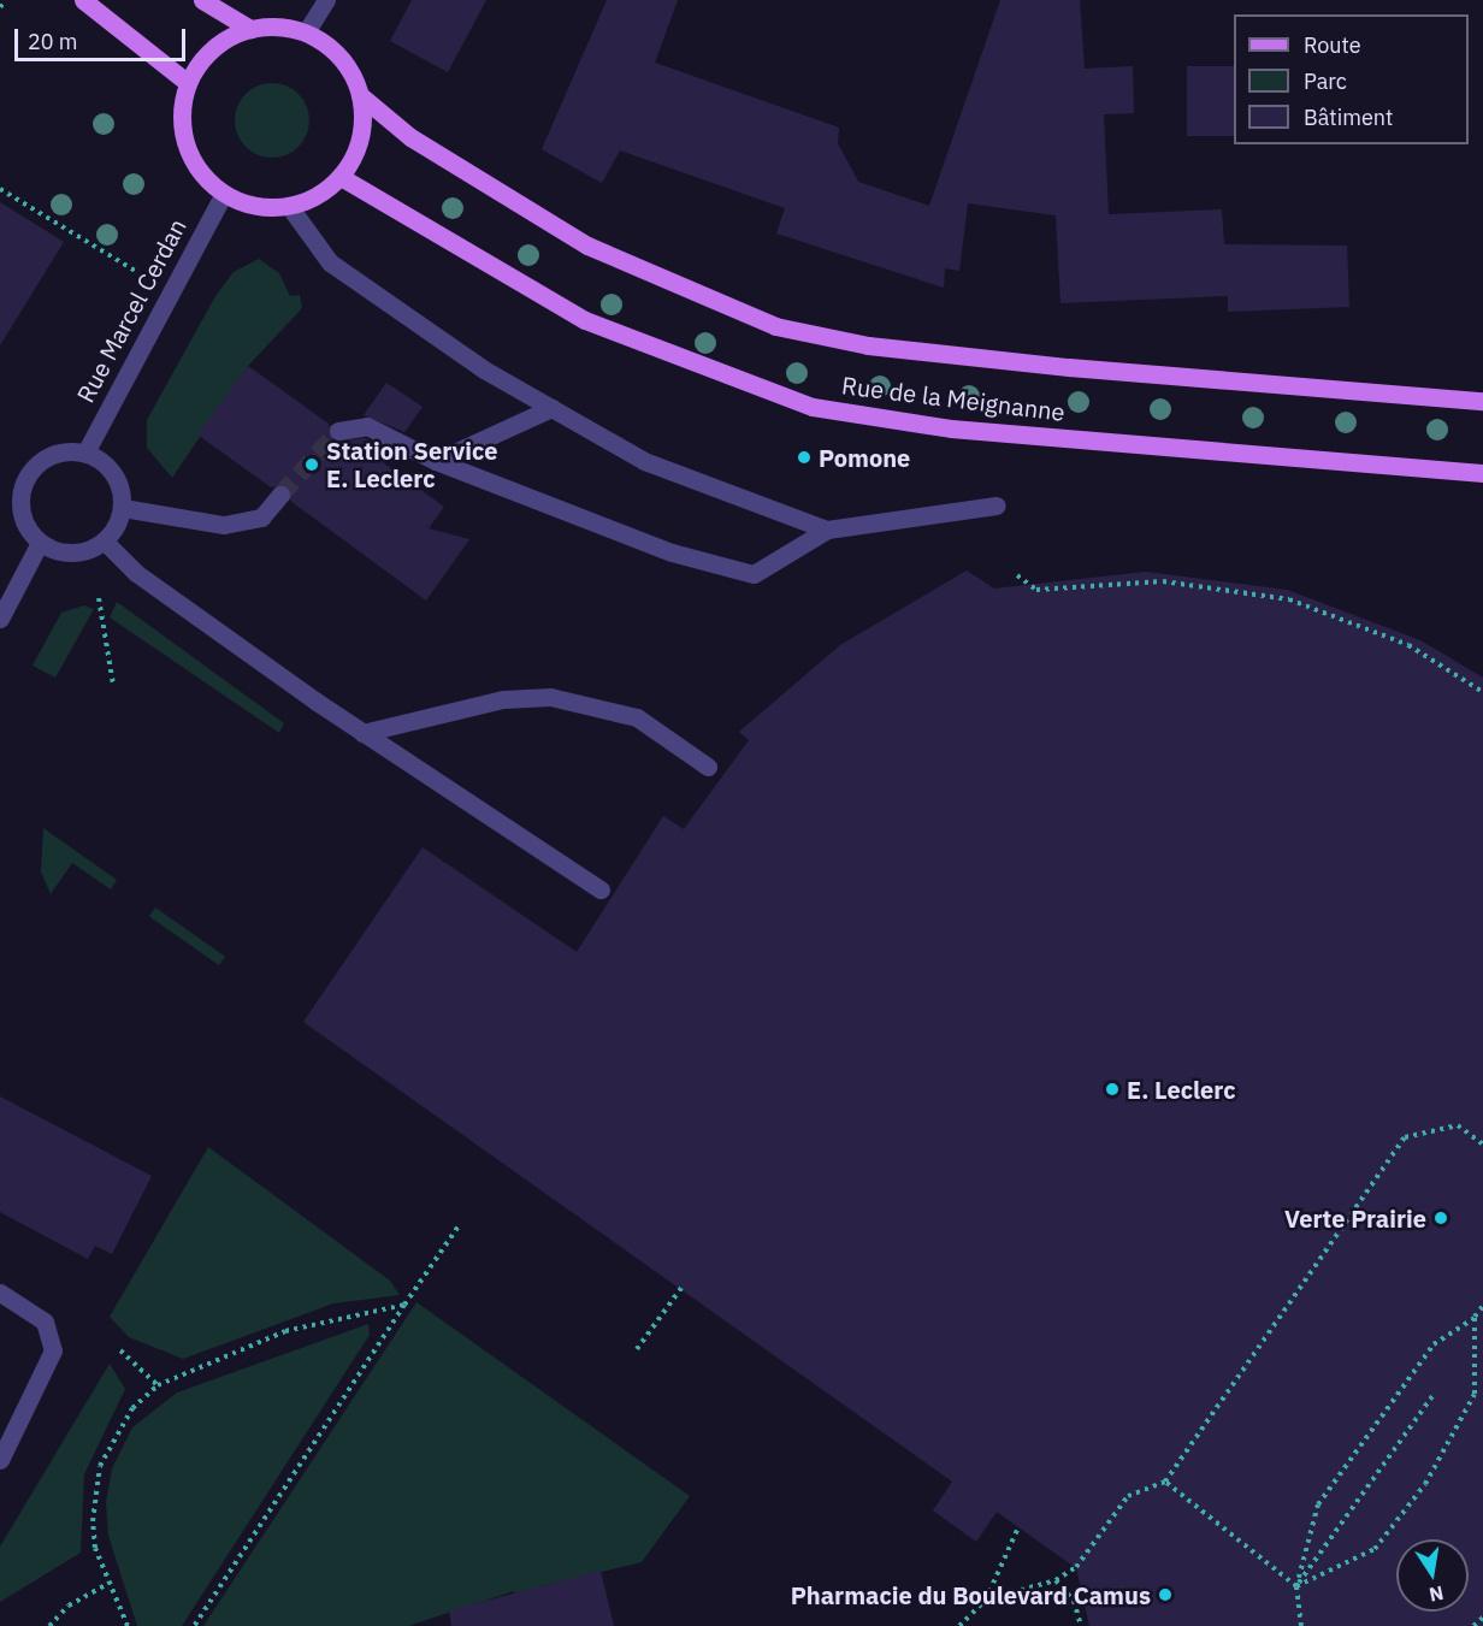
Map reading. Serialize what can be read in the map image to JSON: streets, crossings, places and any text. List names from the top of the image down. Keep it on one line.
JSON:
{"streets":{"main road":["Rue de la Meignanne"],"street":["Rue Marcel Cerdan"]},"crossings":[["Rue Marcel Cerdan","Rue de la Meignanne"]],"places":["Pomone","Station Service E. Leclerc","E. Leclerc","Verte Prairie","Pharmacie du Boulevard Camus"],"legend":["Route","Parc","Bâtiment"],"scale_bar":"20 m","north":"bottom"}
